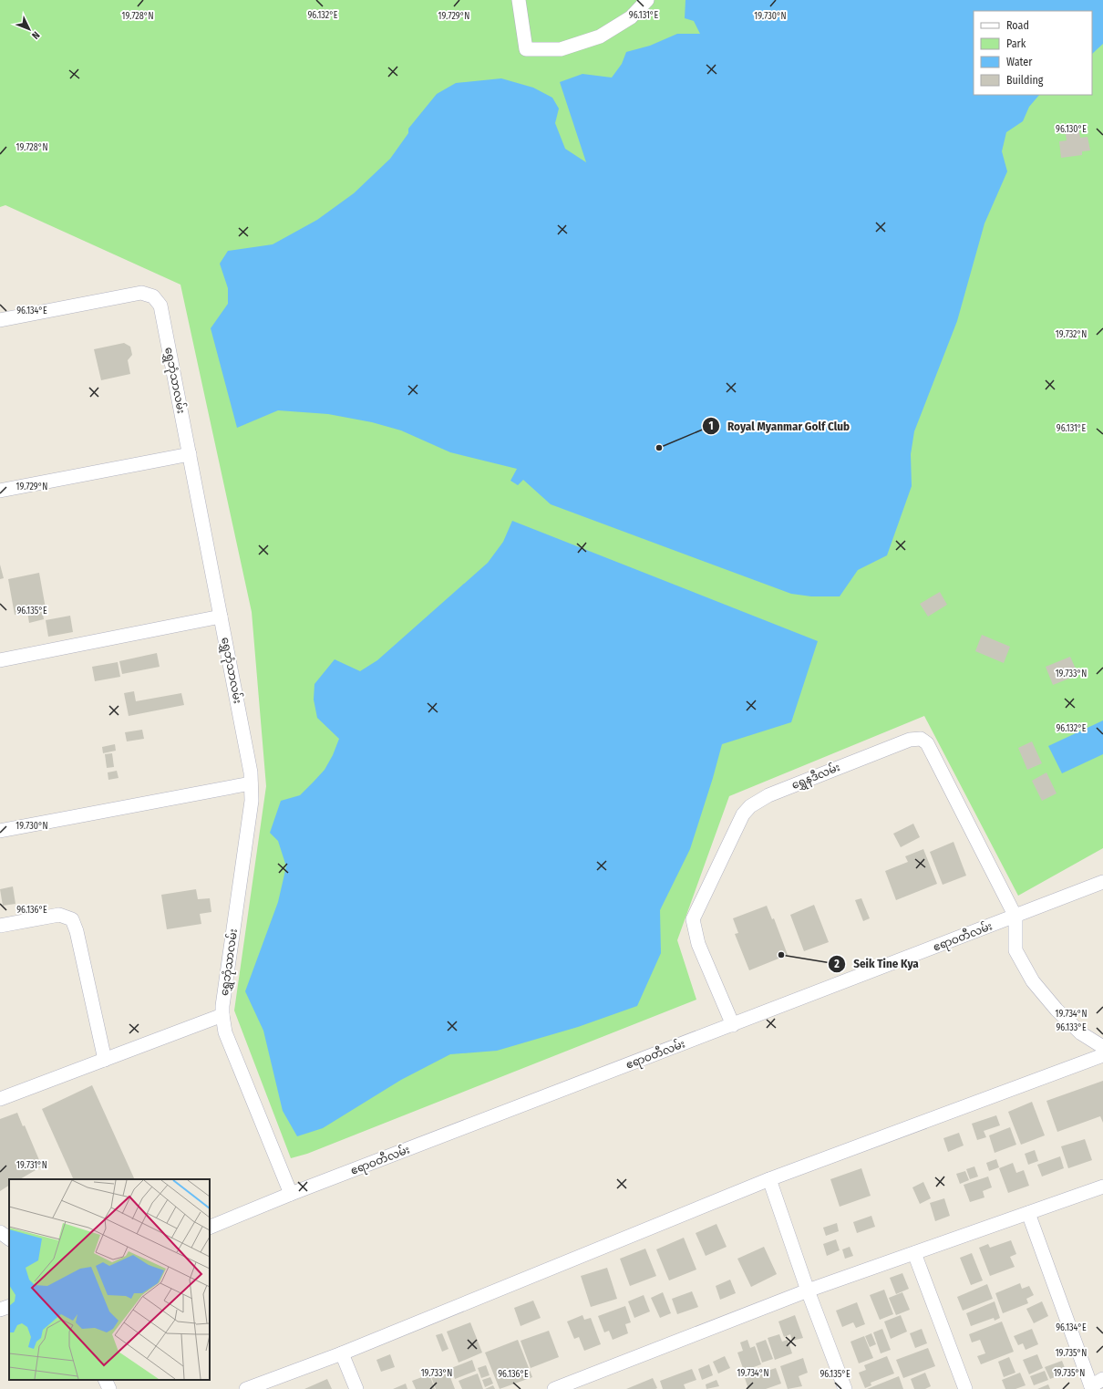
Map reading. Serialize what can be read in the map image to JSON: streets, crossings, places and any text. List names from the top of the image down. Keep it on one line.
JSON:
{"streets":{"street":["ရွှေဘုံသာလမ်း","ရွှေနဒီလမ်း","ဧရာဝတီလမ်း"]},"crossings":[["ရွှေဘုံသာလမ်း","ဧရာဝတီလမ်း"],["ရွှေနဒီလမ်း","ဧရာဝတီလမ်း"]],"places":["Royal Myanmar Golf Club","Seik Tine Kya"],"legend":["Road","Park","Water","Building"],"north":"bottom right","coordinates":["96.132°E","96.131°E","19.728°N","19.729°N","19.730°N","96.130°E","96.134°E","19.732°N","96.135°E","19.733°N","96.136°E","19.734°N","96.133°E","19.731°N","19.735°N"]}
